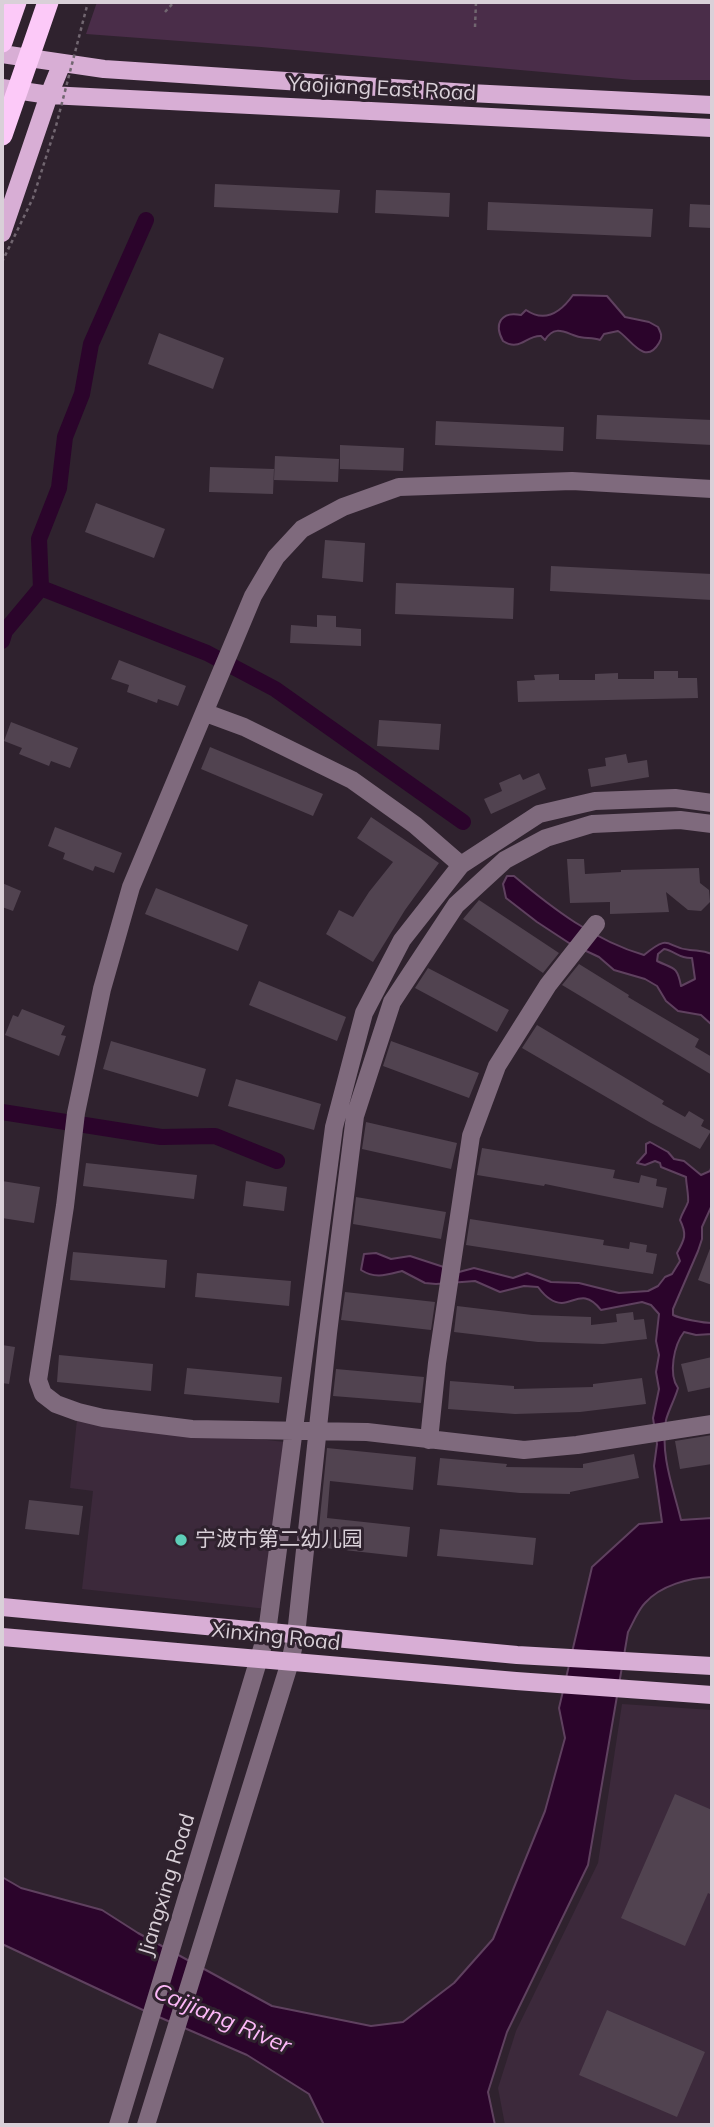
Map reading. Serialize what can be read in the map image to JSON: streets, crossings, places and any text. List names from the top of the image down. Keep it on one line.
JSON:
{"streets":{"main road":["Yaojiang East Road","Xinxing Road"],"street":["Jiangxing Road"]},"crossings":[["Xinxing Road","Jiangxing Road"]],"water":["Caijiang River"],"places":["宁波市第二幼儿园"]}
